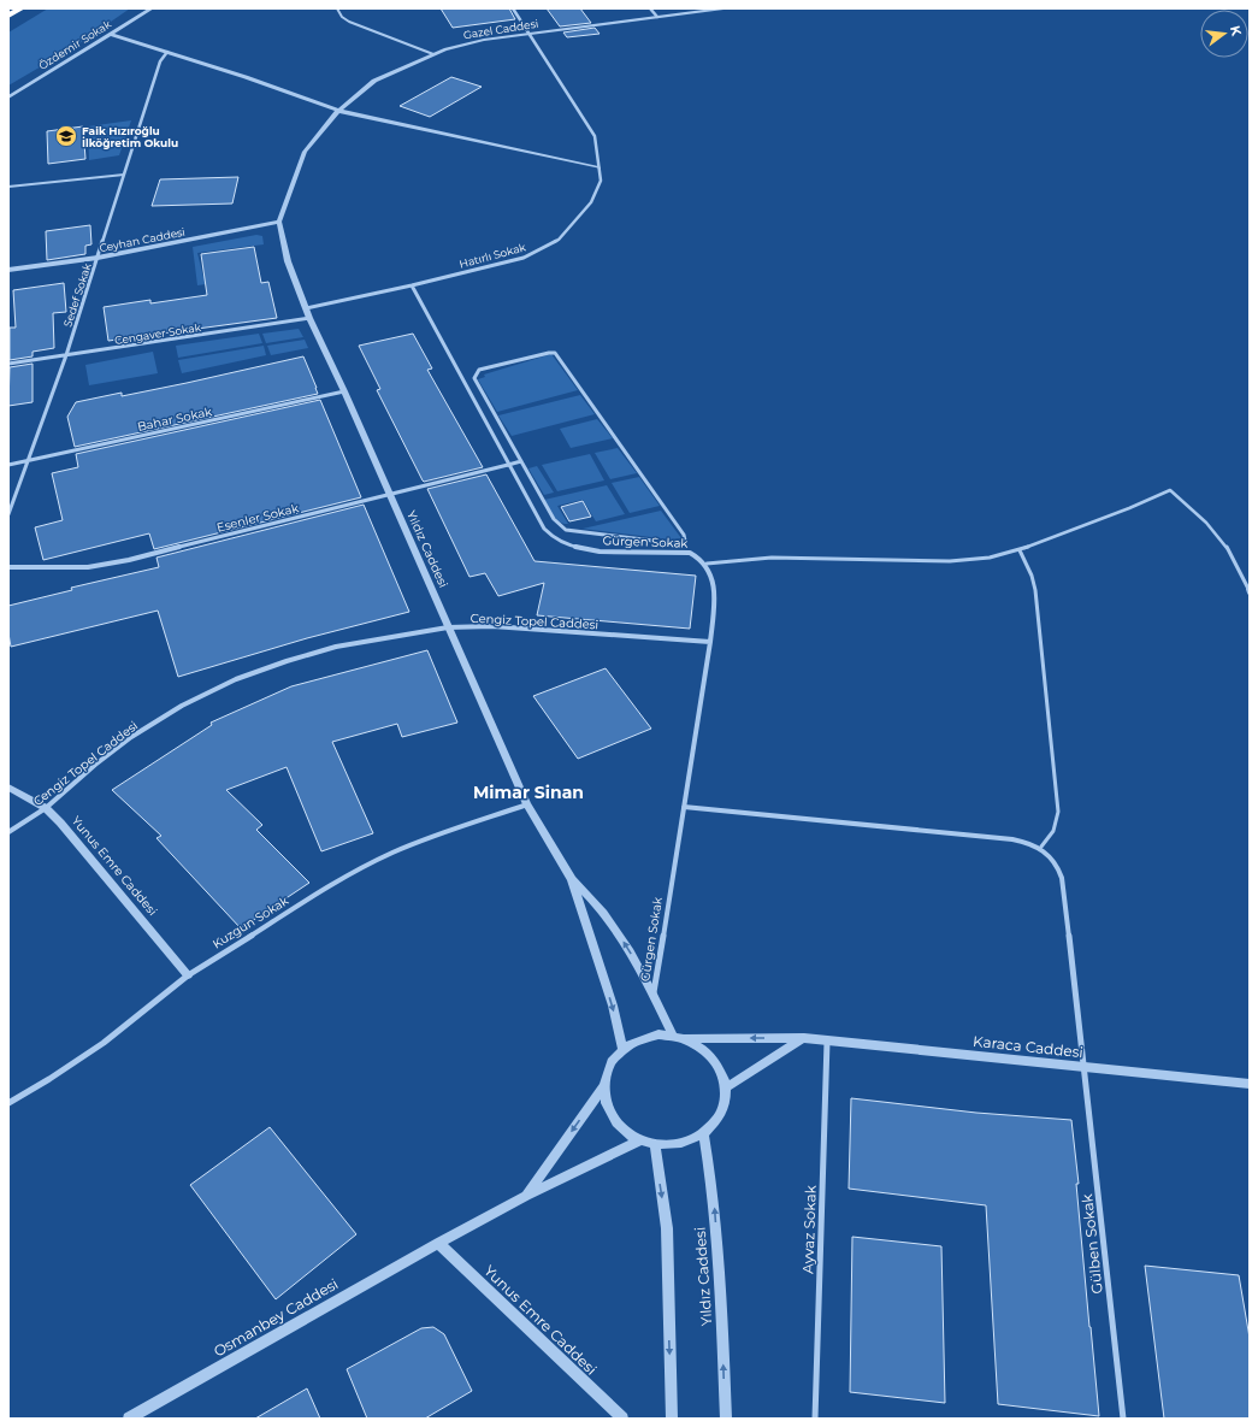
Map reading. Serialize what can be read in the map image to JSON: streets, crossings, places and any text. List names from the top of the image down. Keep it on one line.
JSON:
{"streets":{"street":["Gazel Caddesi","Özdemir Sokak","Ceyhan Caddesi","Hatırlı Sokak","Sedef Sokak","Cengaver Sokak","Bahar Sokak","Esenler Sokak","Gürgen Sokak","Yıldız Caddesi","Cengiz Topel Caddesi","Yunus Emre Caddesi","Kuzgun Sokak","Karaca Caddesi","Ayvaz Sokak","Gülben Sokak","Osmanbey Caddesi"]},"crossings":[["Gazel Caddesi","Ceyhan Caddesi"],["Gazel Caddesi","Hatırlı Sokak"],["Gazel Caddesi","Yıldız Caddesi"],["Ceyhan Caddesi","Sedef Sokak"],["Ceyhan Caddesi","Yıldız Caddesi"],["Hatırlı Sokak","Gürgen Sokak"],["Hatırlı Sokak","Yıldız Caddesi"],["Sedef Sokak","Cengaver Sokak"],["Sedef Sokak","Bahar Sokak"],["Cengaver Sokak","Yıldız Caddesi"],["Bahar Sokak","Yıldız Caddesi"],["Esenler Sokak","Gürgen Sokak"],["Esenler Sokak","Yıldız Caddesi"],["Gürgen Sokak","Yıldız Caddesi"],["Gürgen Sokak","Cengiz Topel Caddesi"],["Yıldız Caddesi","Cengiz Topel Caddesi"],["Yıldız Caddesi","Kuzgun Sokak"],["Yıldız Caddesi","Karaca Caddesi"],["Cengiz Topel Caddesi","Yunus Emre Caddesi"],["Yunus Emre Caddesi","Kuzgun Sokak"],["Yunus Emre Caddesi","Osmanbey Caddesi"],["Karaca Caddesi","Ayvaz Sokak"],["Karaca Caddesi","Gülben Sokak"]],"districts":["Mimar Sinan"],"places":{"school or university":["Faik Hızıroğlu İlköğretim Okulu"]},"north":"right"}
